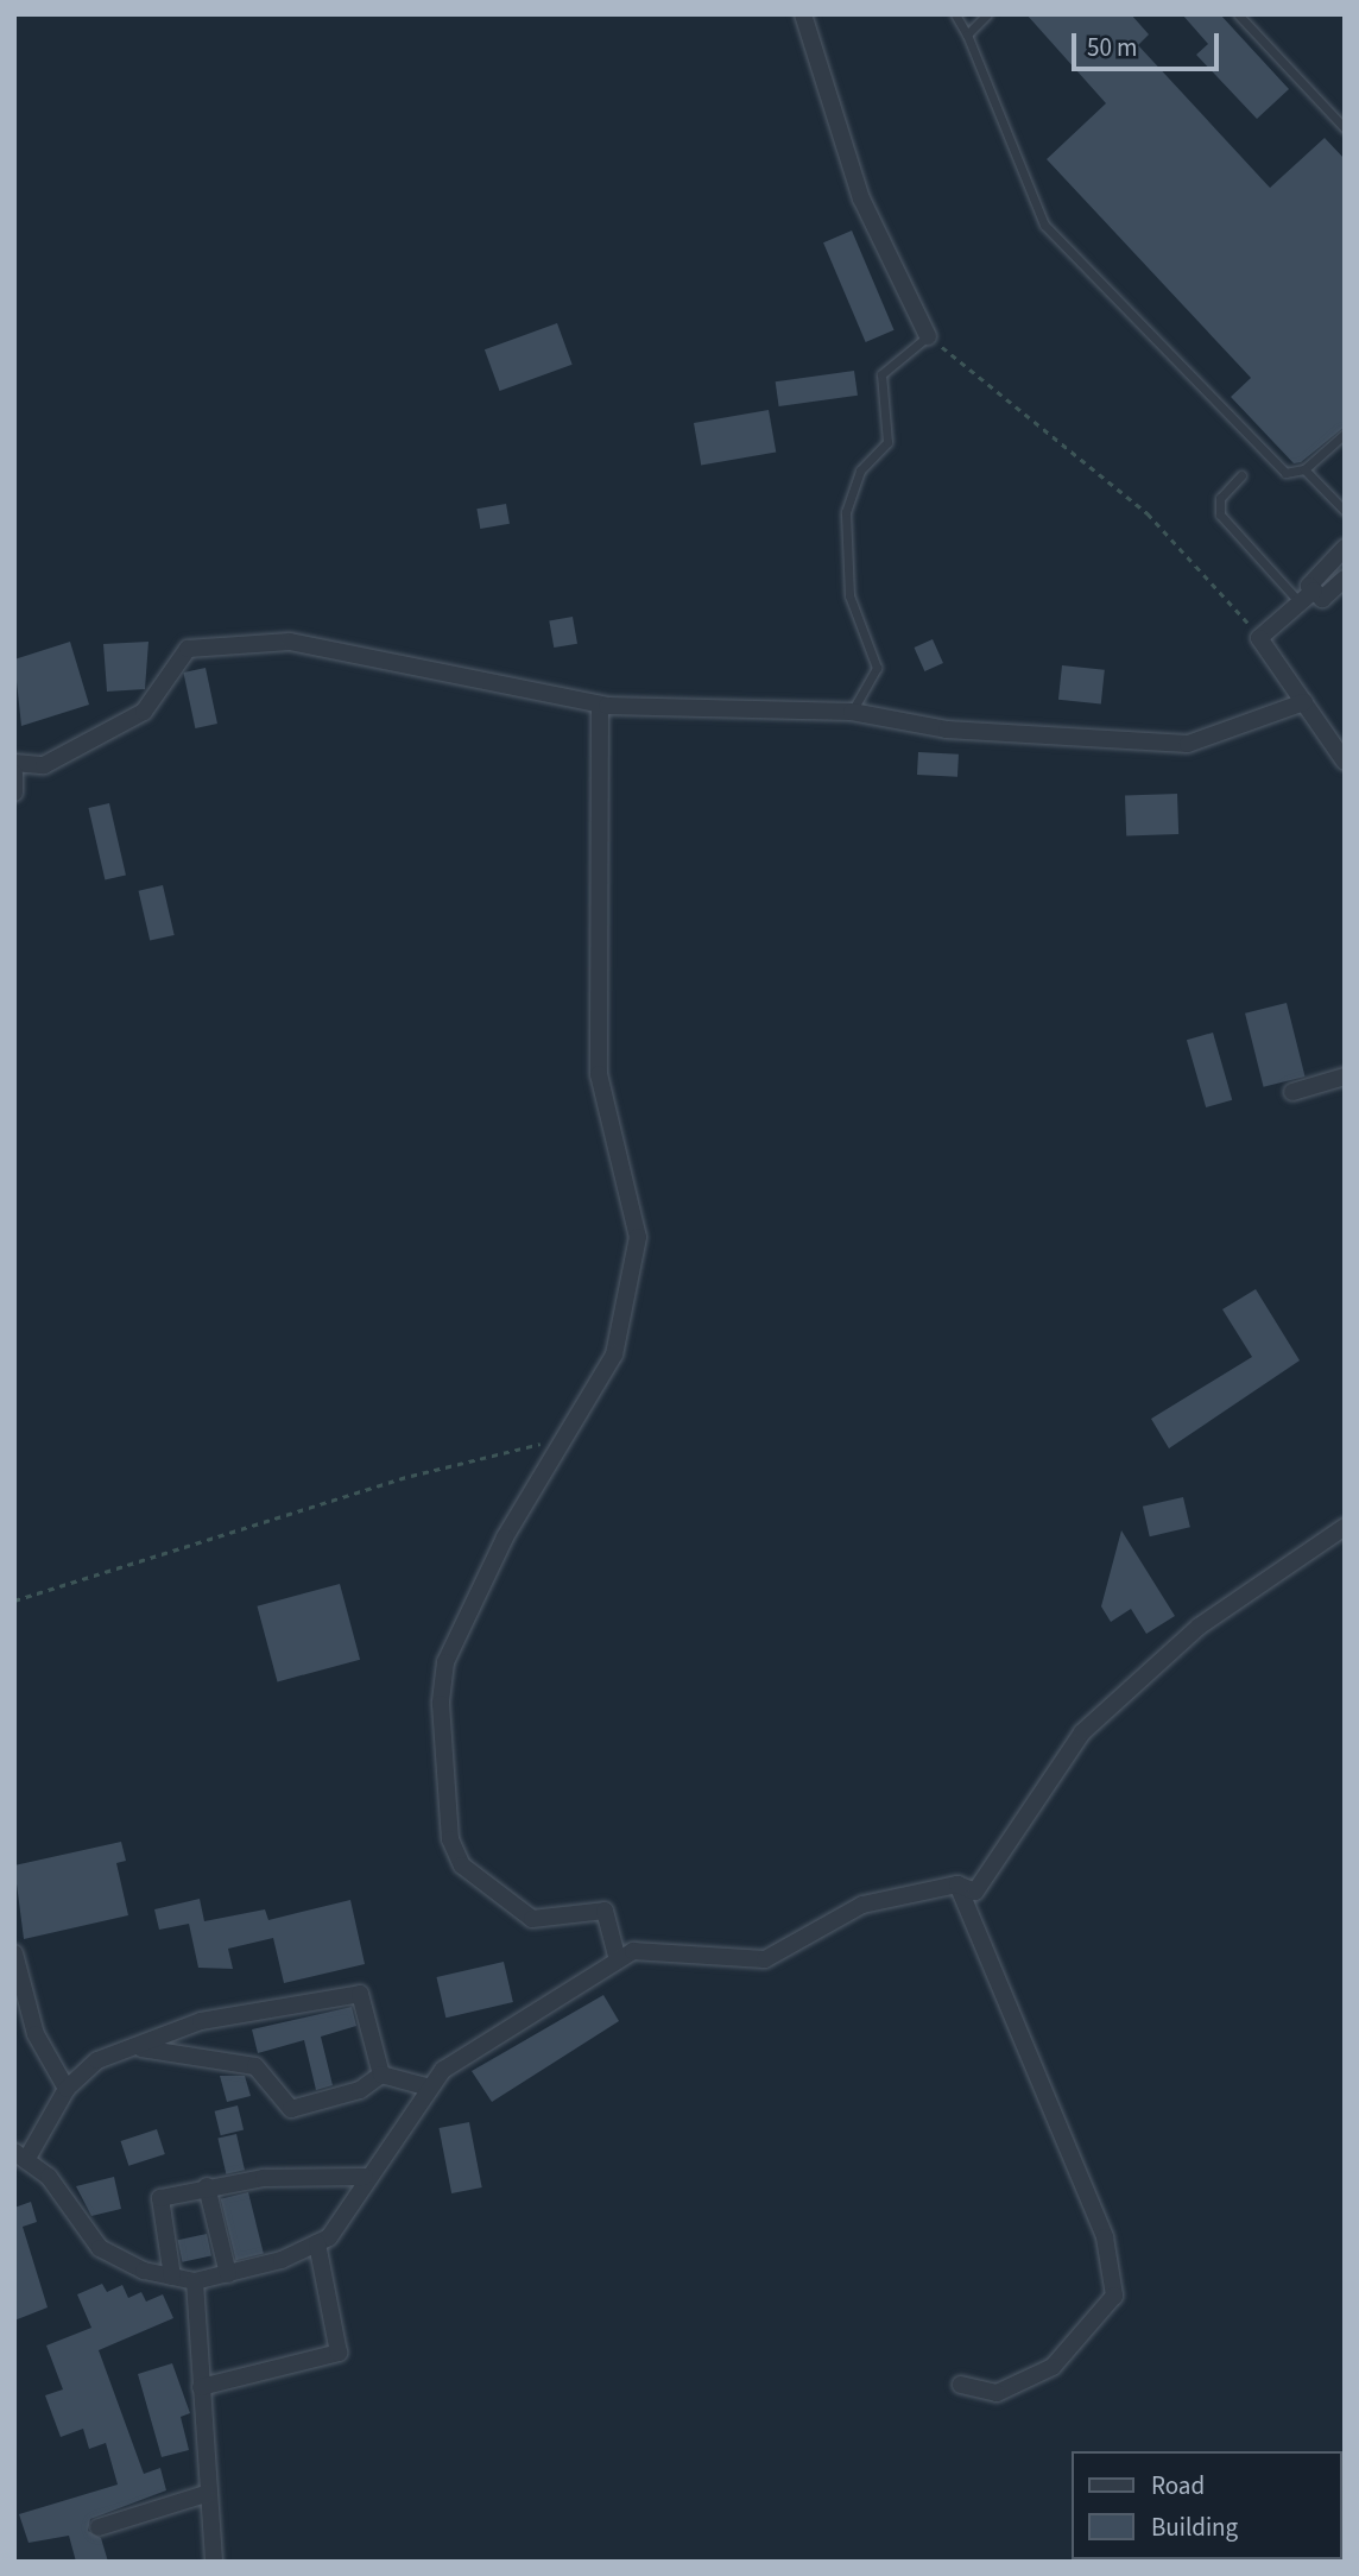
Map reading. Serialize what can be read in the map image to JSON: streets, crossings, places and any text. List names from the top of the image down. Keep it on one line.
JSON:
{"legend":["Road","Building"],"scale_bar":"50 m"}
